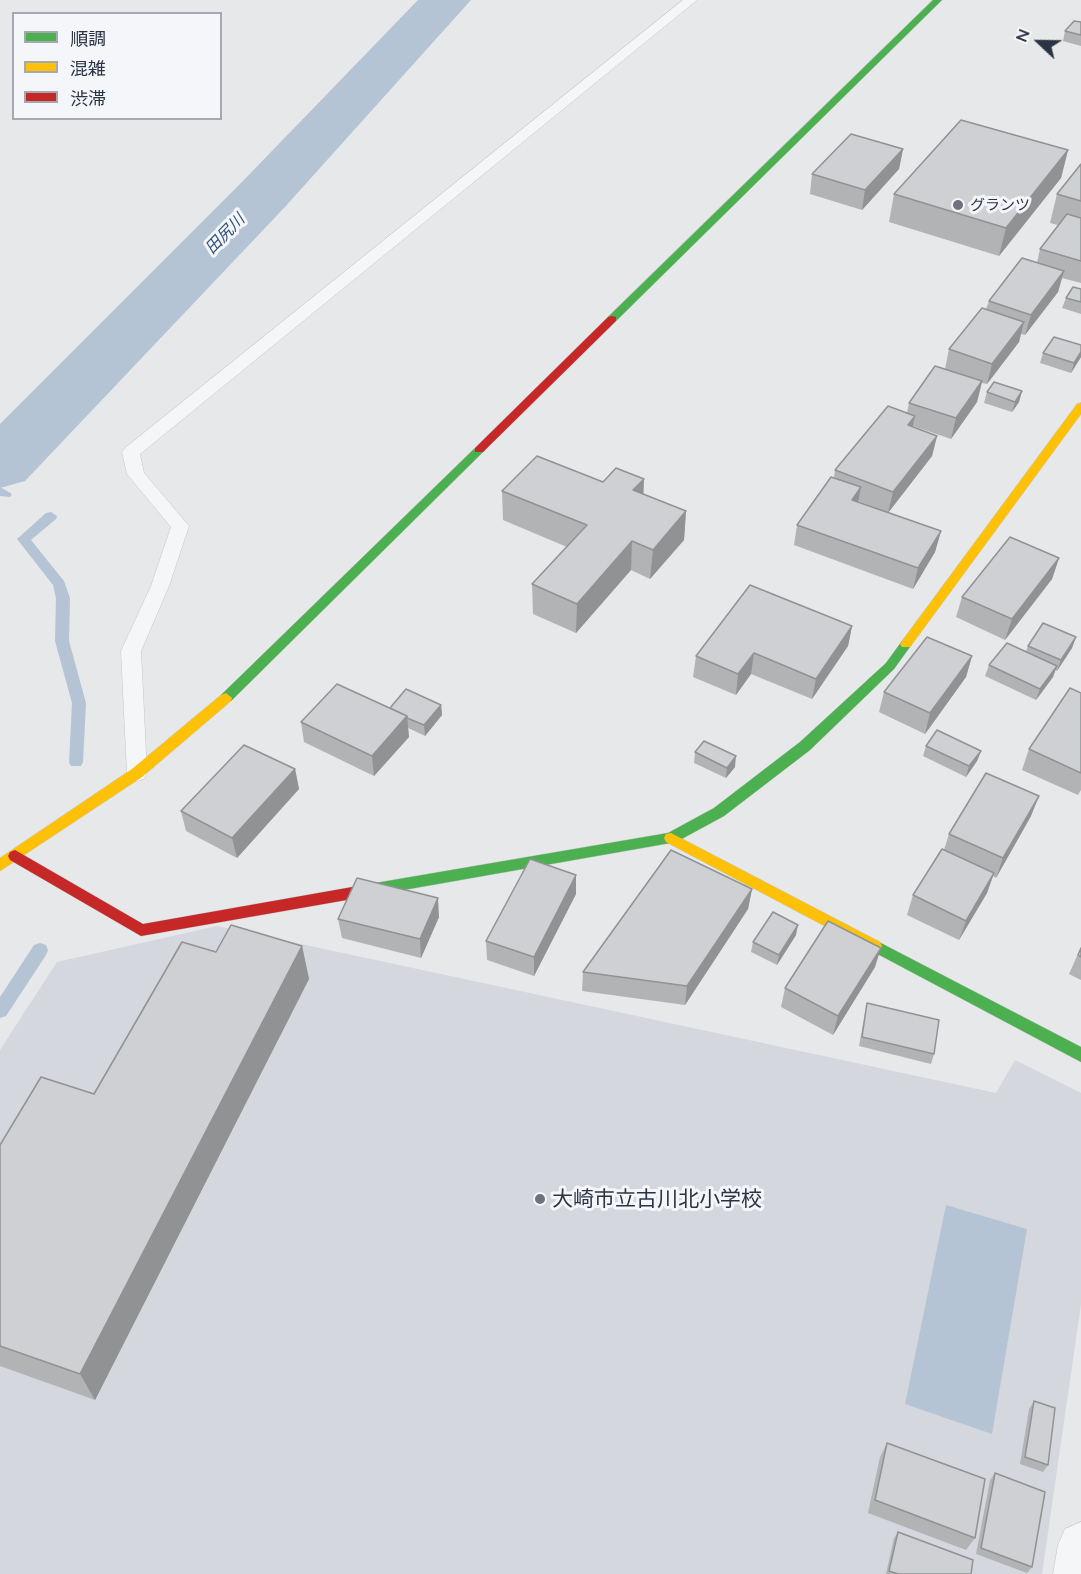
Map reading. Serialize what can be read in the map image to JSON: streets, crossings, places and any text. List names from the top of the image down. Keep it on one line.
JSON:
{"water":["田尻川"],"places":["グランツ","大崎市立古川北小学校"],"legend":["順調","混雑","渋滞"],"north":"left"}
